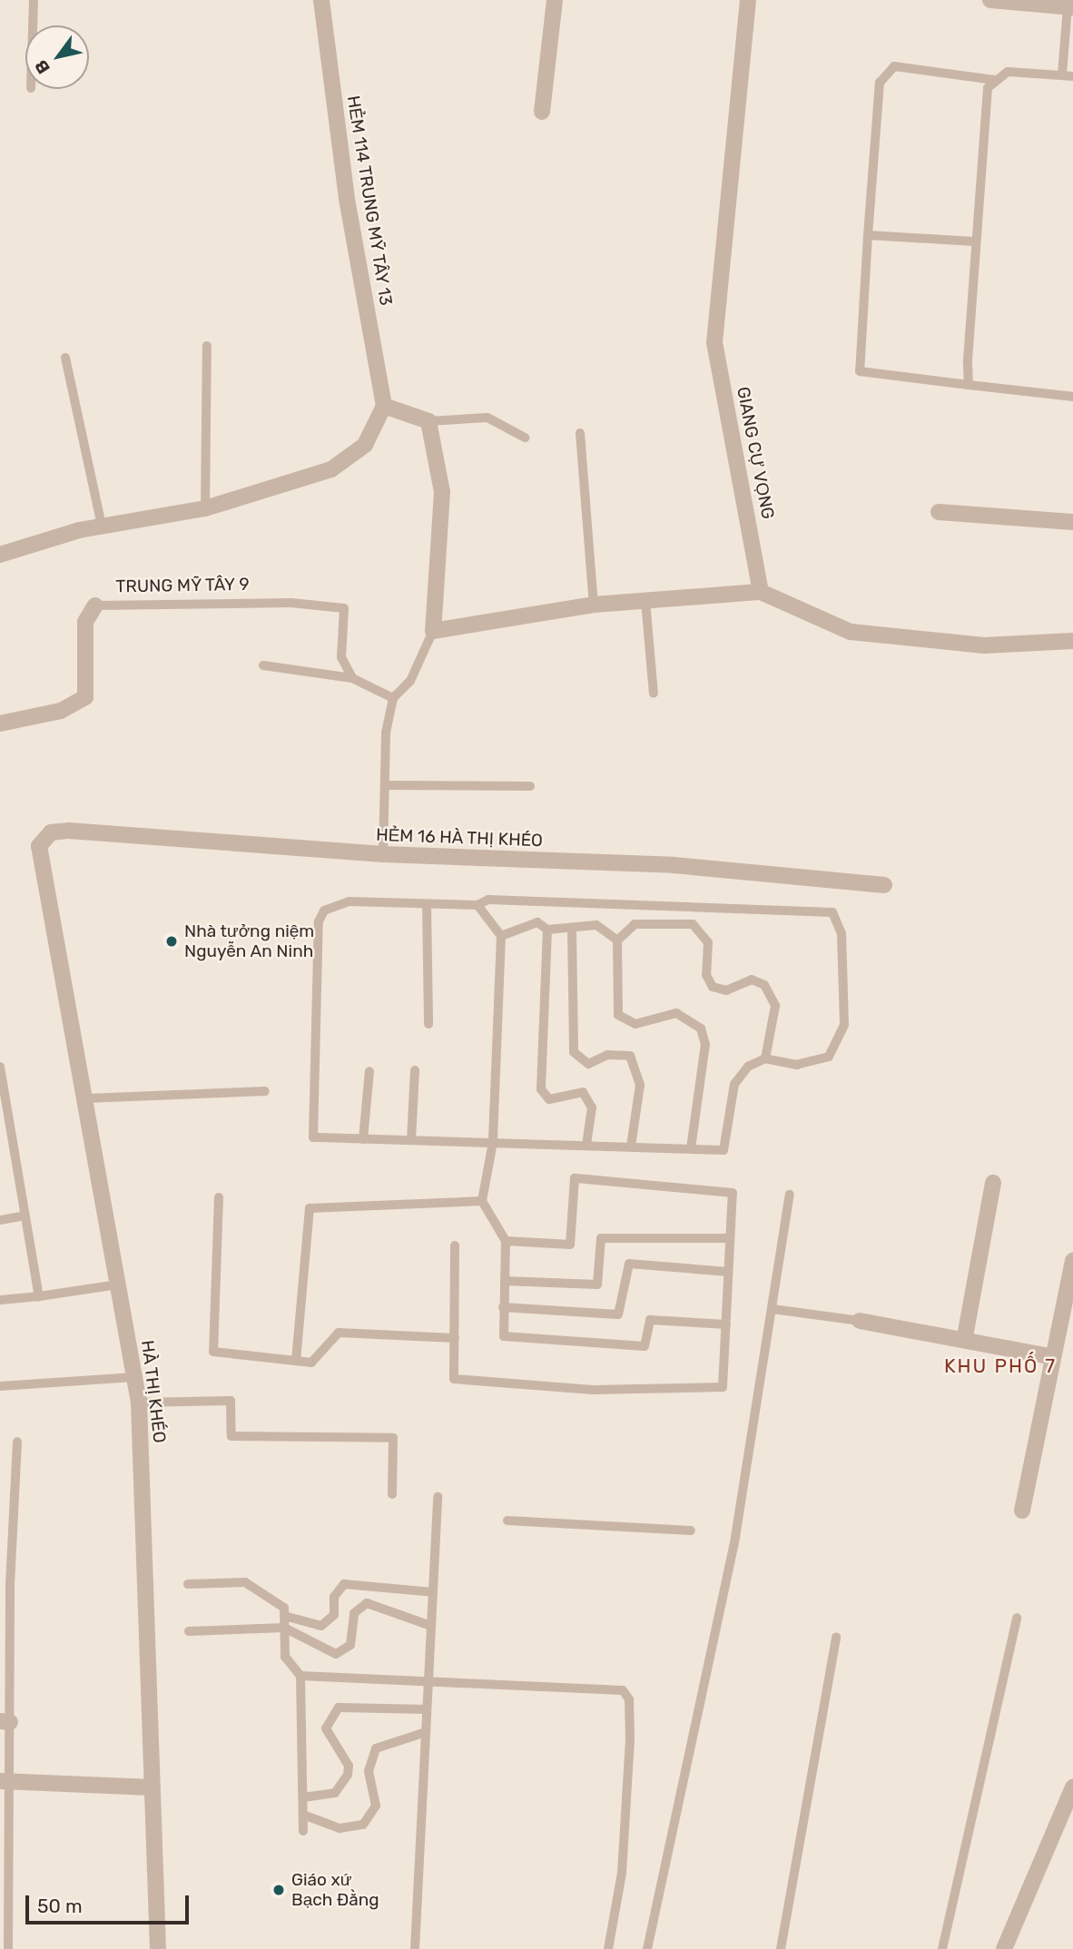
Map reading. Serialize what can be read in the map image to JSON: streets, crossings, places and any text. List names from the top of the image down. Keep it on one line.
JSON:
{"streets":{"street":["HẺM 114 TRUNG MỸ TÂY 13","GIANG CỰ VỌNG","TRUNG MỸ TÂY 9","HẺM 16 HÀ THỊ KHÉO","HÀ THỊ KHÉO"]},"crossings":[["HẺM 16 HÀ THỊ KHÉO","HÀ THỊ KHÉO"]],"districts":["KHU PHỐ 7"],"places":["Nhà tưởng niệm Nguyễn An Ninh","Giáo xứ Bạch Đằng"],"scale_bar":"50 m","north":"bottom left"}
